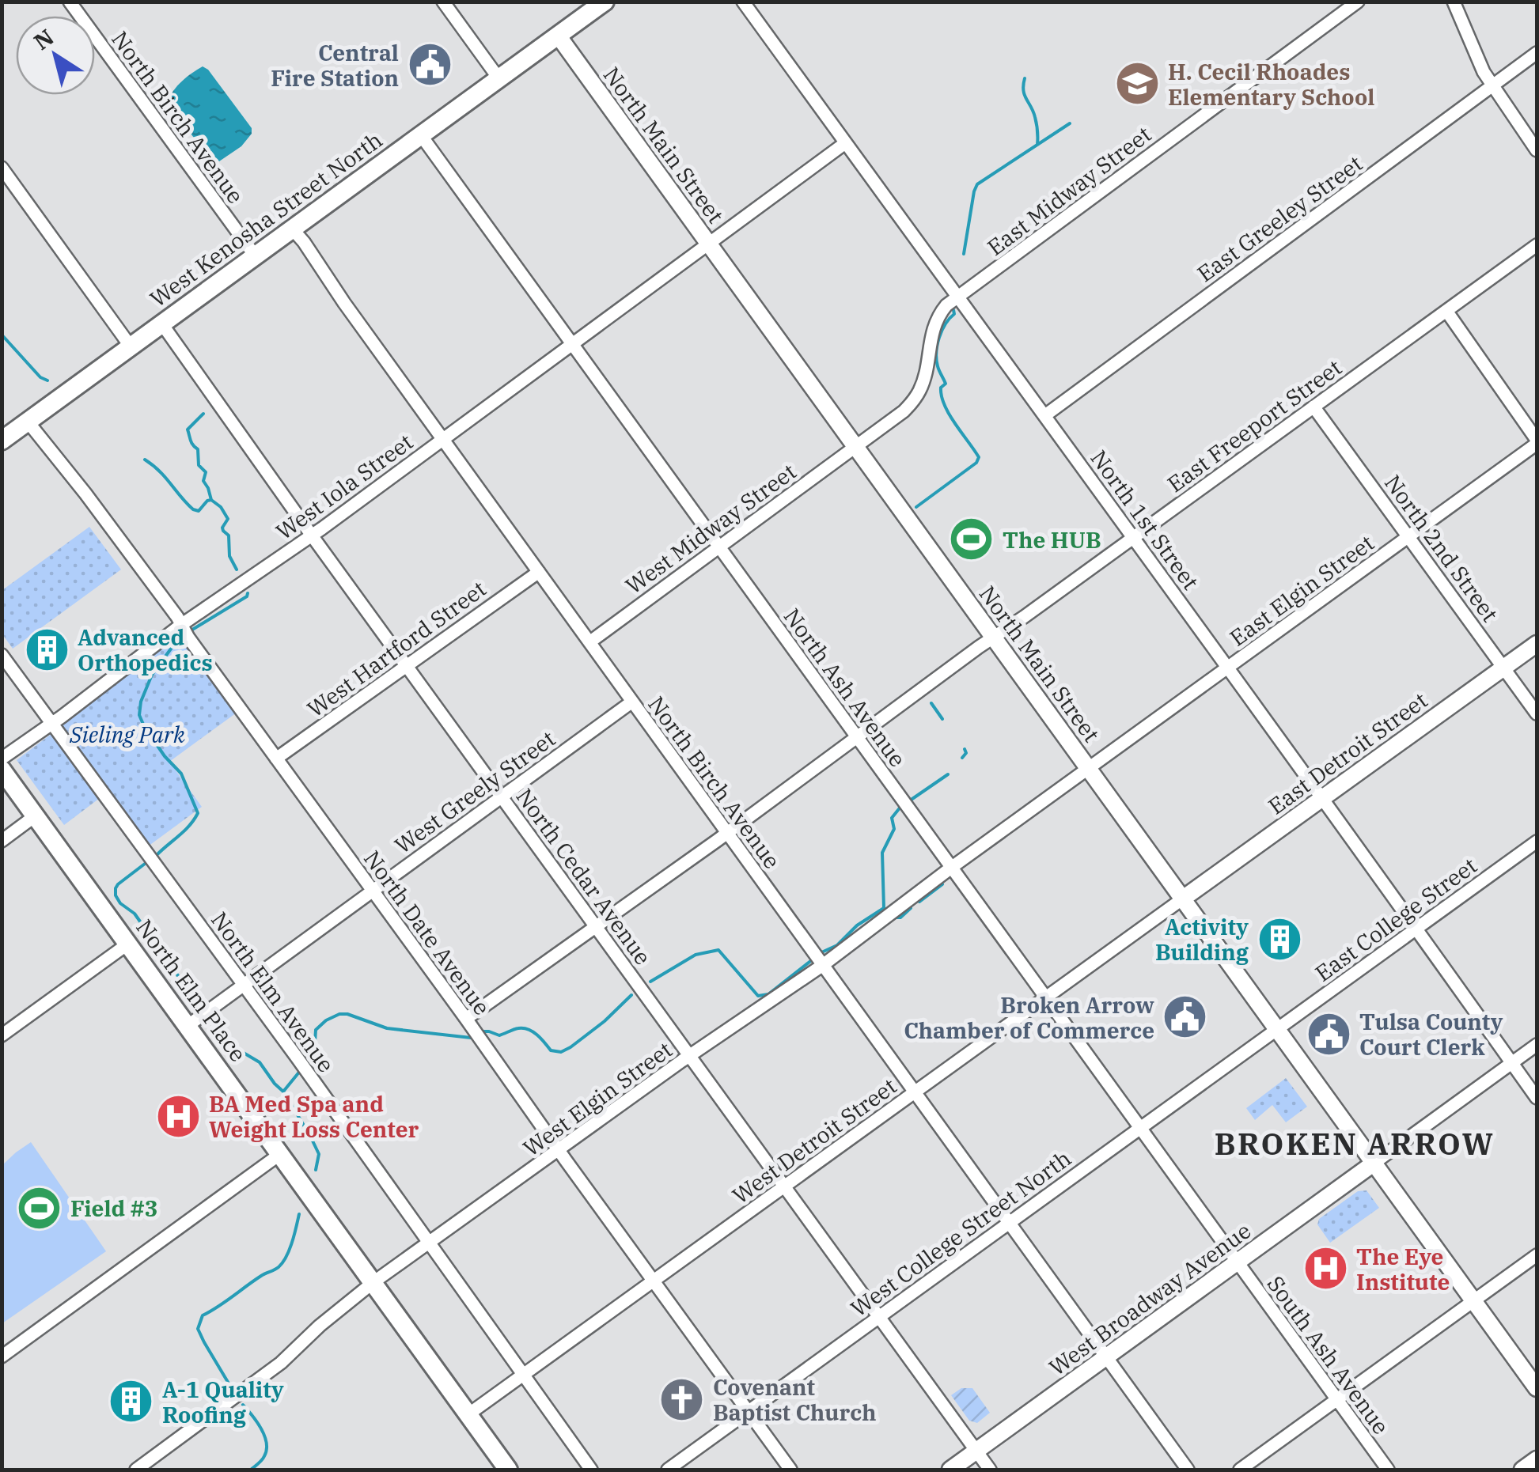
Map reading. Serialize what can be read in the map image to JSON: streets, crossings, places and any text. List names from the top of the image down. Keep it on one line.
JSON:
{"streets":{"main road":["North Main Street","West Kenosha Street North","East Detroit Street","North Elm Place","West Broadway Avenue"],"street":["North Birch Avenue","East Midway Street","East Greeley Street","East Freeport Street","West Iola Street","North 1st Street","West Midway Street","North 2nd Street","East Elgin Street","West Hartford Street","North Ash Avenue","West Greely Street","North Cedar Avenue","East College Street","North Date Avenue","North Elm Avenue","West Elgin Street","West Detroit Street","West College Street North","South Ash Avenue"]},"crossings":[["North Birch Avenue","West Kenosha Street North"],["North Birch Avenue","East Freeport Street"],["North Birch Avenue","West Iola Street"],["North Birch Avenue","West Midway Street"],["North Birch Avenue","West Hartford Street"],["North Birch Avenue","West Greely Street"],["North Birch Avenue","West Elgin Street"],["North Birch Avenue","West Detroit Street"],["North Birch Avenue","West College Street North"],["North Birch Avenue","West Broadway Avenue"],["North Main Street","East Midway Street"],["North Main Street","West Kenosha Street North"],["North Main Street","East Freeport Street"],["North Main Street","West Iola Street"],["North Main Street","West Midway Street"],["North Main Street","East Elgin Street"],["North Main Street","East Detroit Street"],["North Main Street","East College Street"],["North Main Street","West Elgin Street"],["North Main Street","West Detroit Street"],["North Main Street","West College Street North"],["North Main Street","West Broadway Avenue"],["East Midway Street","North 1st Street"],["East Midway Street","West Midway Street"],["East Greeley Street","North 1st Street"],["West Kenosha Street North","North Ash Avenue"],["West Kenosha Street North","North Cedar Avenue"],["West Kenosha Street North","North Date Avenue"],["East Freeport Street","North 1st Street"],["East Freeport Street","North 2nd Street"],["East Freeport Street","North Ash Avenue"],["East Freeport Street","North Cedar Avenue"],["East Freeport Street","North Date Avenue"],["West Iola Street","North 1st Street"],["West Iola Street","North Ash Avenue"],["West Iola Street","North Cedar Avenue"],["West Iola Street","North Date Avenue"],["West Iola Street","North Elm Avenue"],["North 1st Street","East Elgin Street"],["North 1st Street","East Detroit Street"],["North 1st Street","East College Street"],["West Midway Street","North Ash Avenue"],["North 2nd Street","East Elgin Street"],["North 2nd Street","East Detroit Street"],["East Elgin Street","West Elgin Street"],["West Hartford Street","North Cedar Avenue"],["West Hartford Street","North Date Avenue"],["North Ash Avenue","West Elgin Street"],["North Ash Avenue","West Detroit Street"],["North Ash Avenue","West College Street North"],["North Ash Avenue","West Broadway Avenue"],["North Ash Avenue","South Ash Avenue"],["East Detroit Street","West Detroit Street"],["West Greely Street","North Cedar Avenue"],["West Greely Street","North Date Avenue"],["West Greely Street","North Elm Place"],["West Greely Street","North Elm Avenue"],["North Cedar Avenue","West Elgin Street"],["North Cedar Avenue","West Detroit Street"],["North Cedar Avenue","West College Street North"],["North Cedar Avenue","West Broadway Avenue"],["East College Street","West College Street North"],["North Date Avenue","West Elgin Street"],["North Date Avenue","West Detroit Street"],["North Date Avenue","West College Street North"],["North Elm Place","West Elgin Street"],["North Elm Place","West Detroit Street"],["North Elm Avenue","West Elgin Street"],["North Elm Avenue","West Detroit Street"],["West Broadway Avenue","South Ash Avenue"]],"districts":["BROKEN ARROW"],"parks":["Sieling Park"],"places":{"public building":["Central Fire Station","Broken Arrow Chamber of Commerce","Tulsa County Court Clerk"],"school or university":["H. Cecil Rhoades Elementary School"],"sports":["The HUB","Field #3"],"building":["Advanced Orthopedics","Activity Building","A-1 Quality Roofing"],"hospital":["BA Med Spa and Weight Loss Center","The Eye Institute"],"church":["Covenant Baptist Church"]},"north":"top left"}
